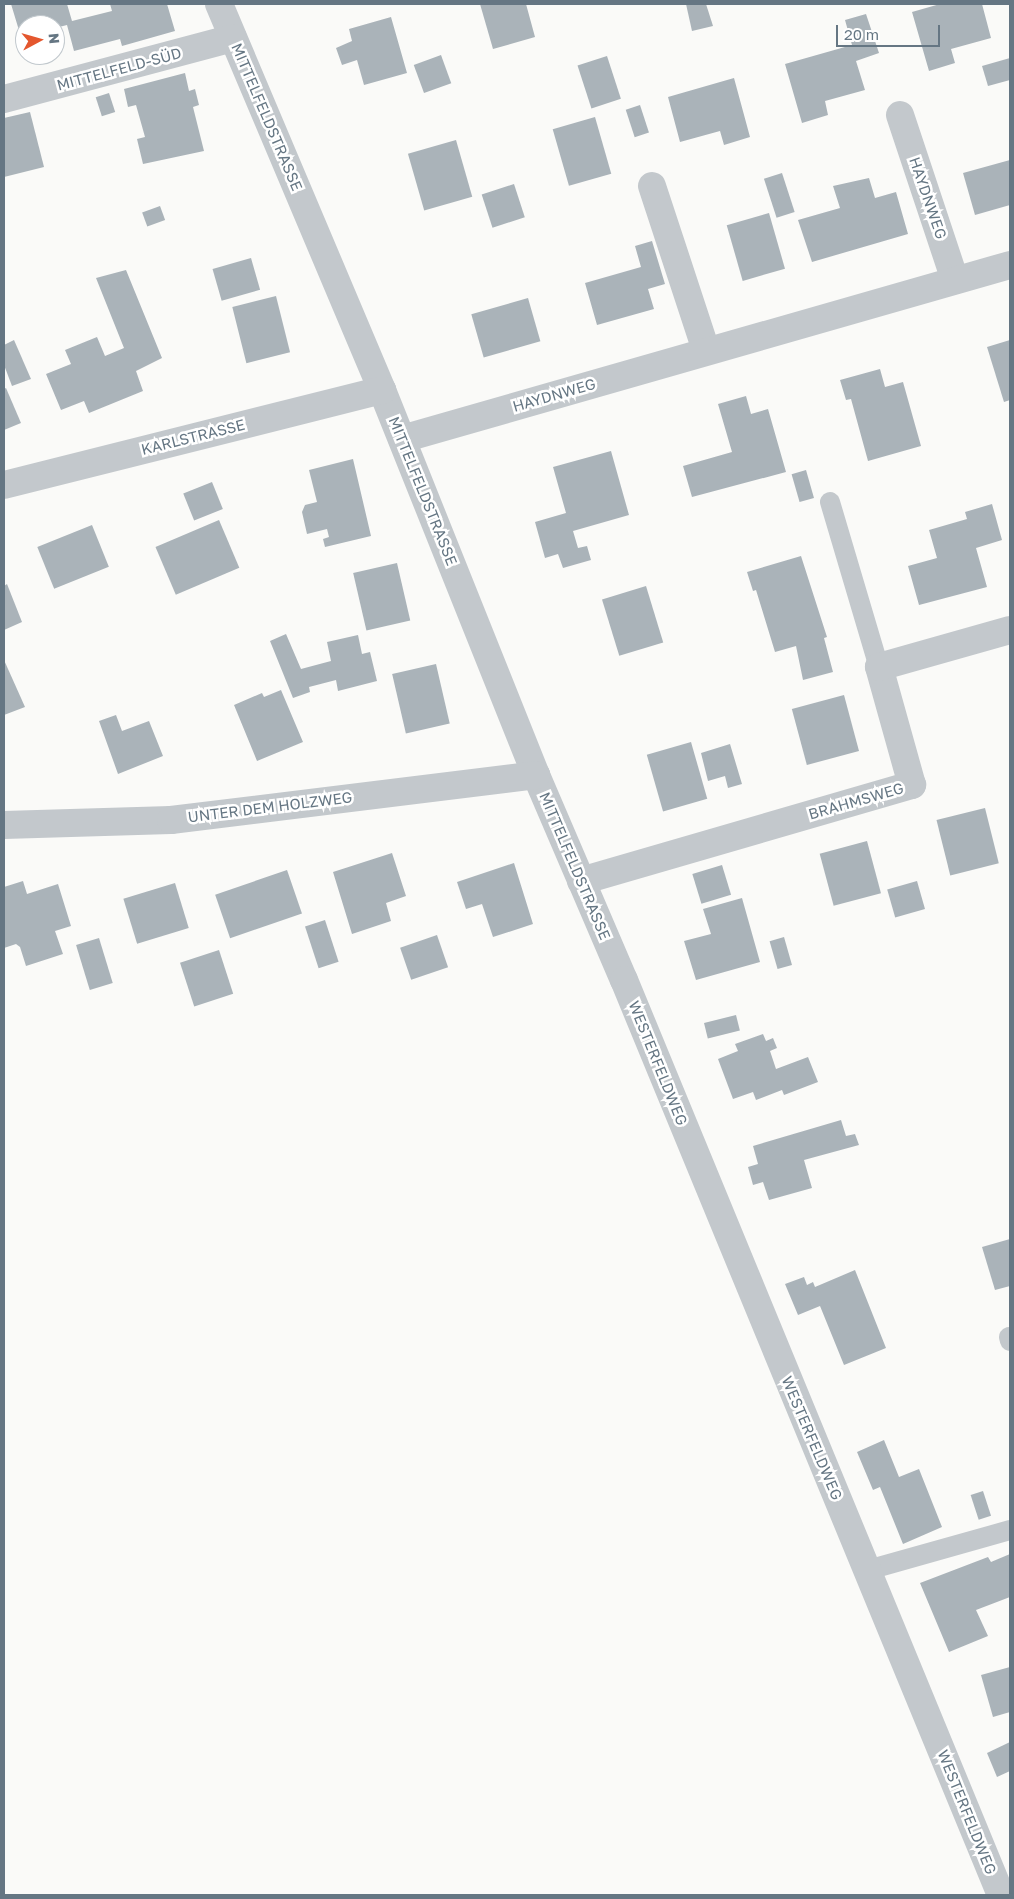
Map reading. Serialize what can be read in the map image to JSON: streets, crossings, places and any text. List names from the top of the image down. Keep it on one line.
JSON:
{"streets":{"street":["MITTELFELD-SÜD","MITTELFELDSTRASSE","HAYDNWEG","KARLSTRASSE","BRAHMSWEG","UNTER DEM HOLZWEG","WESTERFELDWEG"]},"crossings":[["MITTELFELD-SÜD","MITTELFELDSTRASSE"],["MITTELFELDSTRASSE","HAYDNWEG"],["MITTELFELDSTRASSE","KARLSTRASSE"],["MITTELFELDSTRASSE","BRAHMSWEG"],["MITTELFELDSTRASSE","UNTER DEM HOLZWEG"],["MITTELFELDSTRASSE","WESTERFELDWEG"]],"scale_bar":"20 m","north":"right"}
